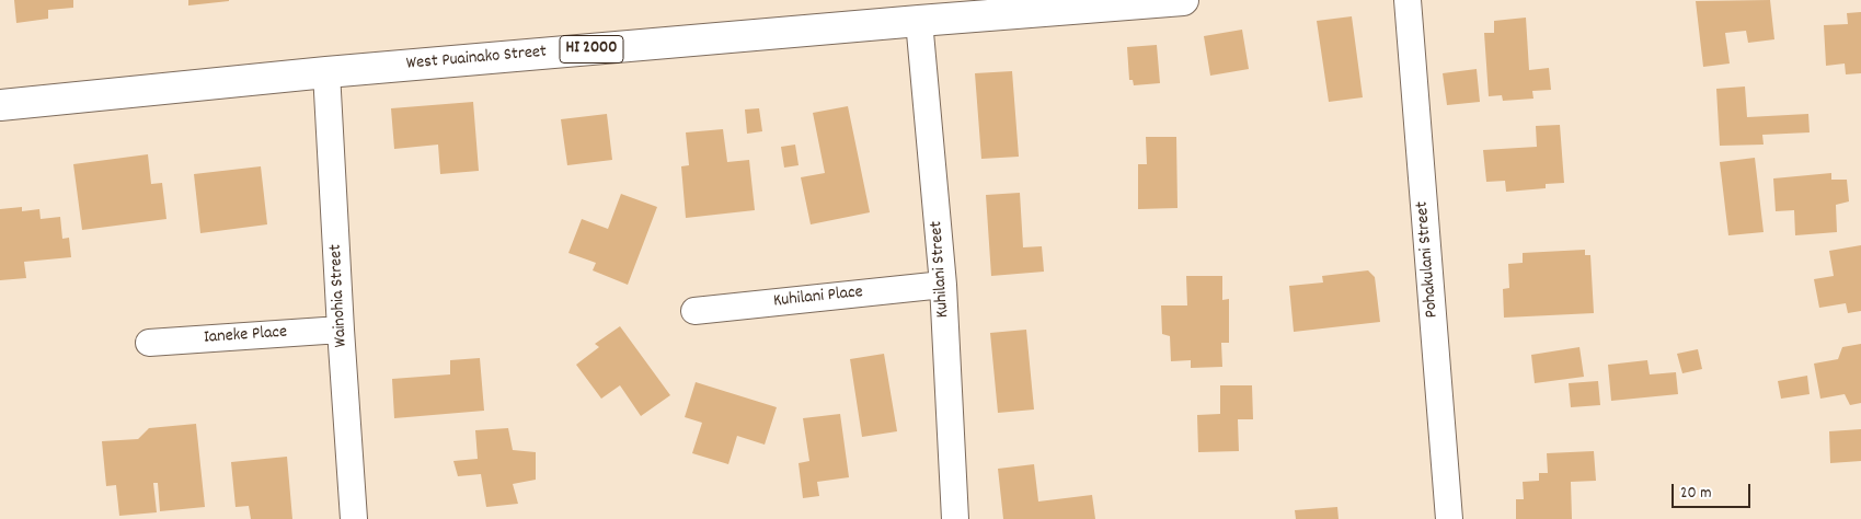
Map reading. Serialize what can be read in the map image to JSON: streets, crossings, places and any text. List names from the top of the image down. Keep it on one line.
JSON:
{"streets":{"highway":["HI 2000","West Puainako Street"],"street":["Pohakulani Street","Kuhilani Street","Wainohia Street","Kuhilani Place","Ianeke Place"]},"crossings":[["West Puainako Street","Kuhilani Street"],["West Puainako Street","Wainohia Street"],["Kuhilani Street","Kuhilani Place"],["Wainohia Street","Ianeke Place"]],"scale_bar":"20 m"}
